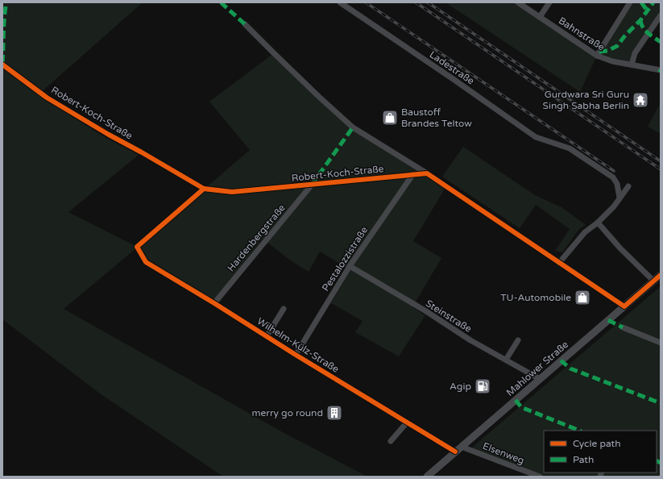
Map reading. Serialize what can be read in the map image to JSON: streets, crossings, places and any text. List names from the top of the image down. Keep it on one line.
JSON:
{"streets":{"main road":["Mahlower Straße"],"street":["Bahnstraße","Ladestraße","Robert-Koch-Straße","Hardenbergstraße","Pestalozzistraße","Steinstraße","Wilhelm-Külz-Straße","Elsenweg"]},"crossings":[["Robert-Koch-Straße","Hardenbergstraße"],["Robert-Koch-Straße","Pestalozzistraße"],["Robert-Koch-Straße","Wilhelm-Külz-Straße"],["Hardenbergstraße","Wilhelm-Külz-Straße"],["Pestalozzistraße","Steinstraße"],["Pestalozzistraße","Wilhelm-Külz-Straße"],["Steinstraße","Mahlower Straße"],["Wilhelm-Külz-Straße","Mahlower Straße"],["Mahlower Straße","Elsenweg"]],"places":{"temple":["Gurdwara Sri Guru Singh Sabha Berlin"],"shop":["Baustoff Brandes Teltow","TU-Automobile"],"fuel station":["Agip"],"building":["merry go round"]},"legend":["Cycle path","Path"]}
